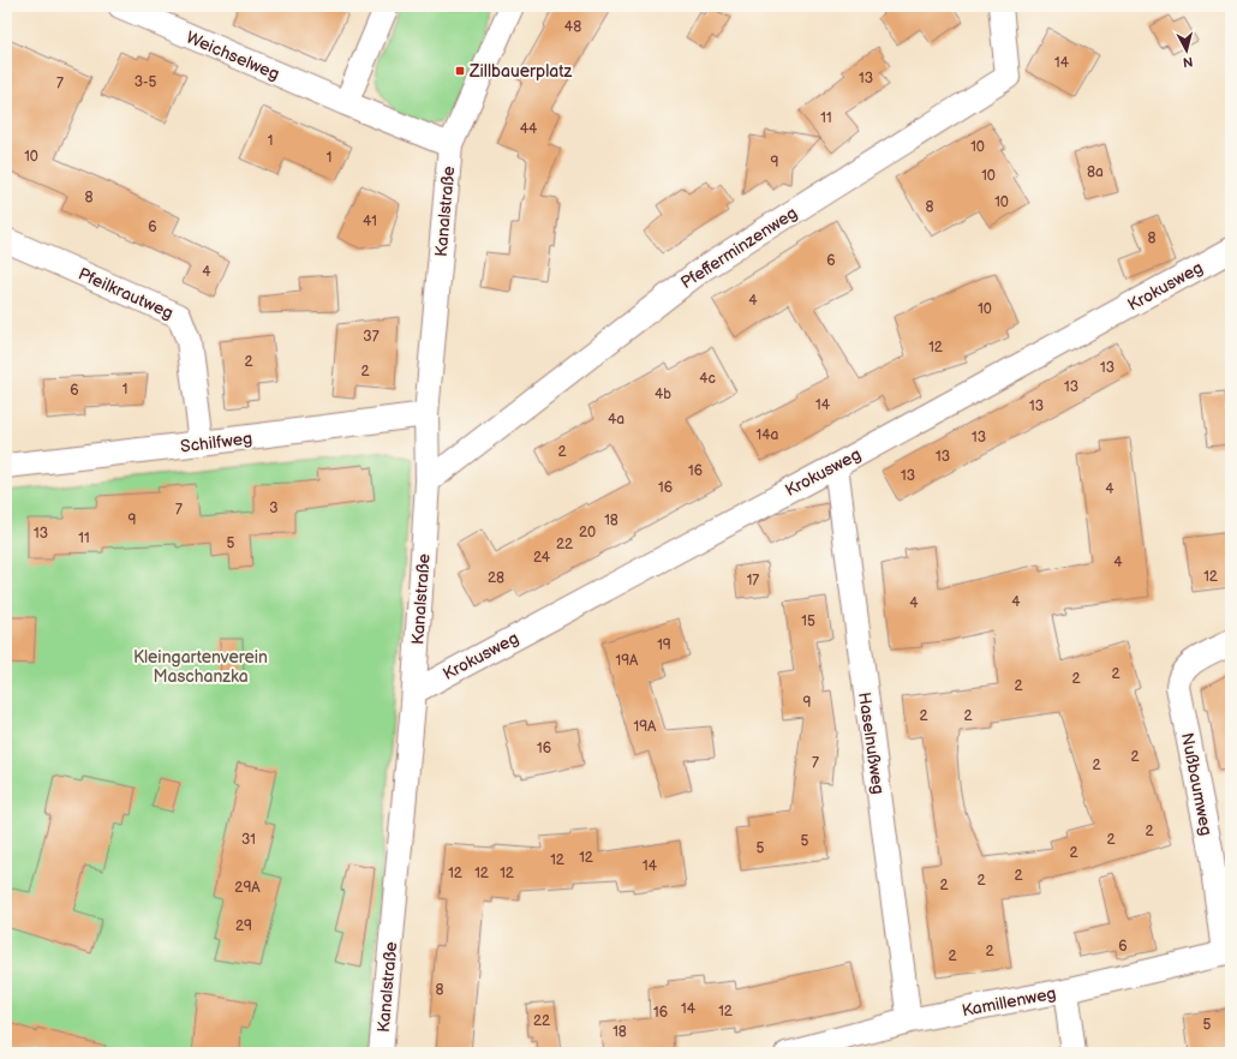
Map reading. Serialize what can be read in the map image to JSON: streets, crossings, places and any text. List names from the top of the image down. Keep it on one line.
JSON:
{"streets":{"street":["Weichselweg","Kanalstraße","Pfefferminzenweg","Krokusweg","Pfeilkrautweg","Schilfweg","Haselnußweg","Nußbaumweg","Kamillenweg"]},"crossings":[["Kanalstraße","Pfefferminzenweg"],["Kanalstraße","Krokusweg"],["Kanalstraße","Schilfweg"],["Krokusweg","Haselnußweg"],["Pfeilkrautweg","Schilfweg"],["Haselnußweg","Kamillenweg"],["Nußbaumweg","Kamillenweg"]],"parks":["Kleingartenverein Maschanzka"],"places":{"transit":["Zillbauerplatz"]},"house_numbers":["48","14","13","3-5","7","11","44","1","10","10","1","9","8a","10","8","10","8","41","6","8","6","4","4","10","37","12","2","13","2","4c","13","1","6","4b","14","13","4a","14a","13","2","13","16","13","16","4","3","7","9","18","20","13","11","5","22","24","4","12","28","17","4","4","15","19","19A","2","2","2","9","2","2","19A","16","2","7","2","2","31","2","5","5","2","12","12","14","12","12","12","2","2","2","29A","29","6","2","2","8","14","12","16","22","5","18"],"north":"bottom"}
